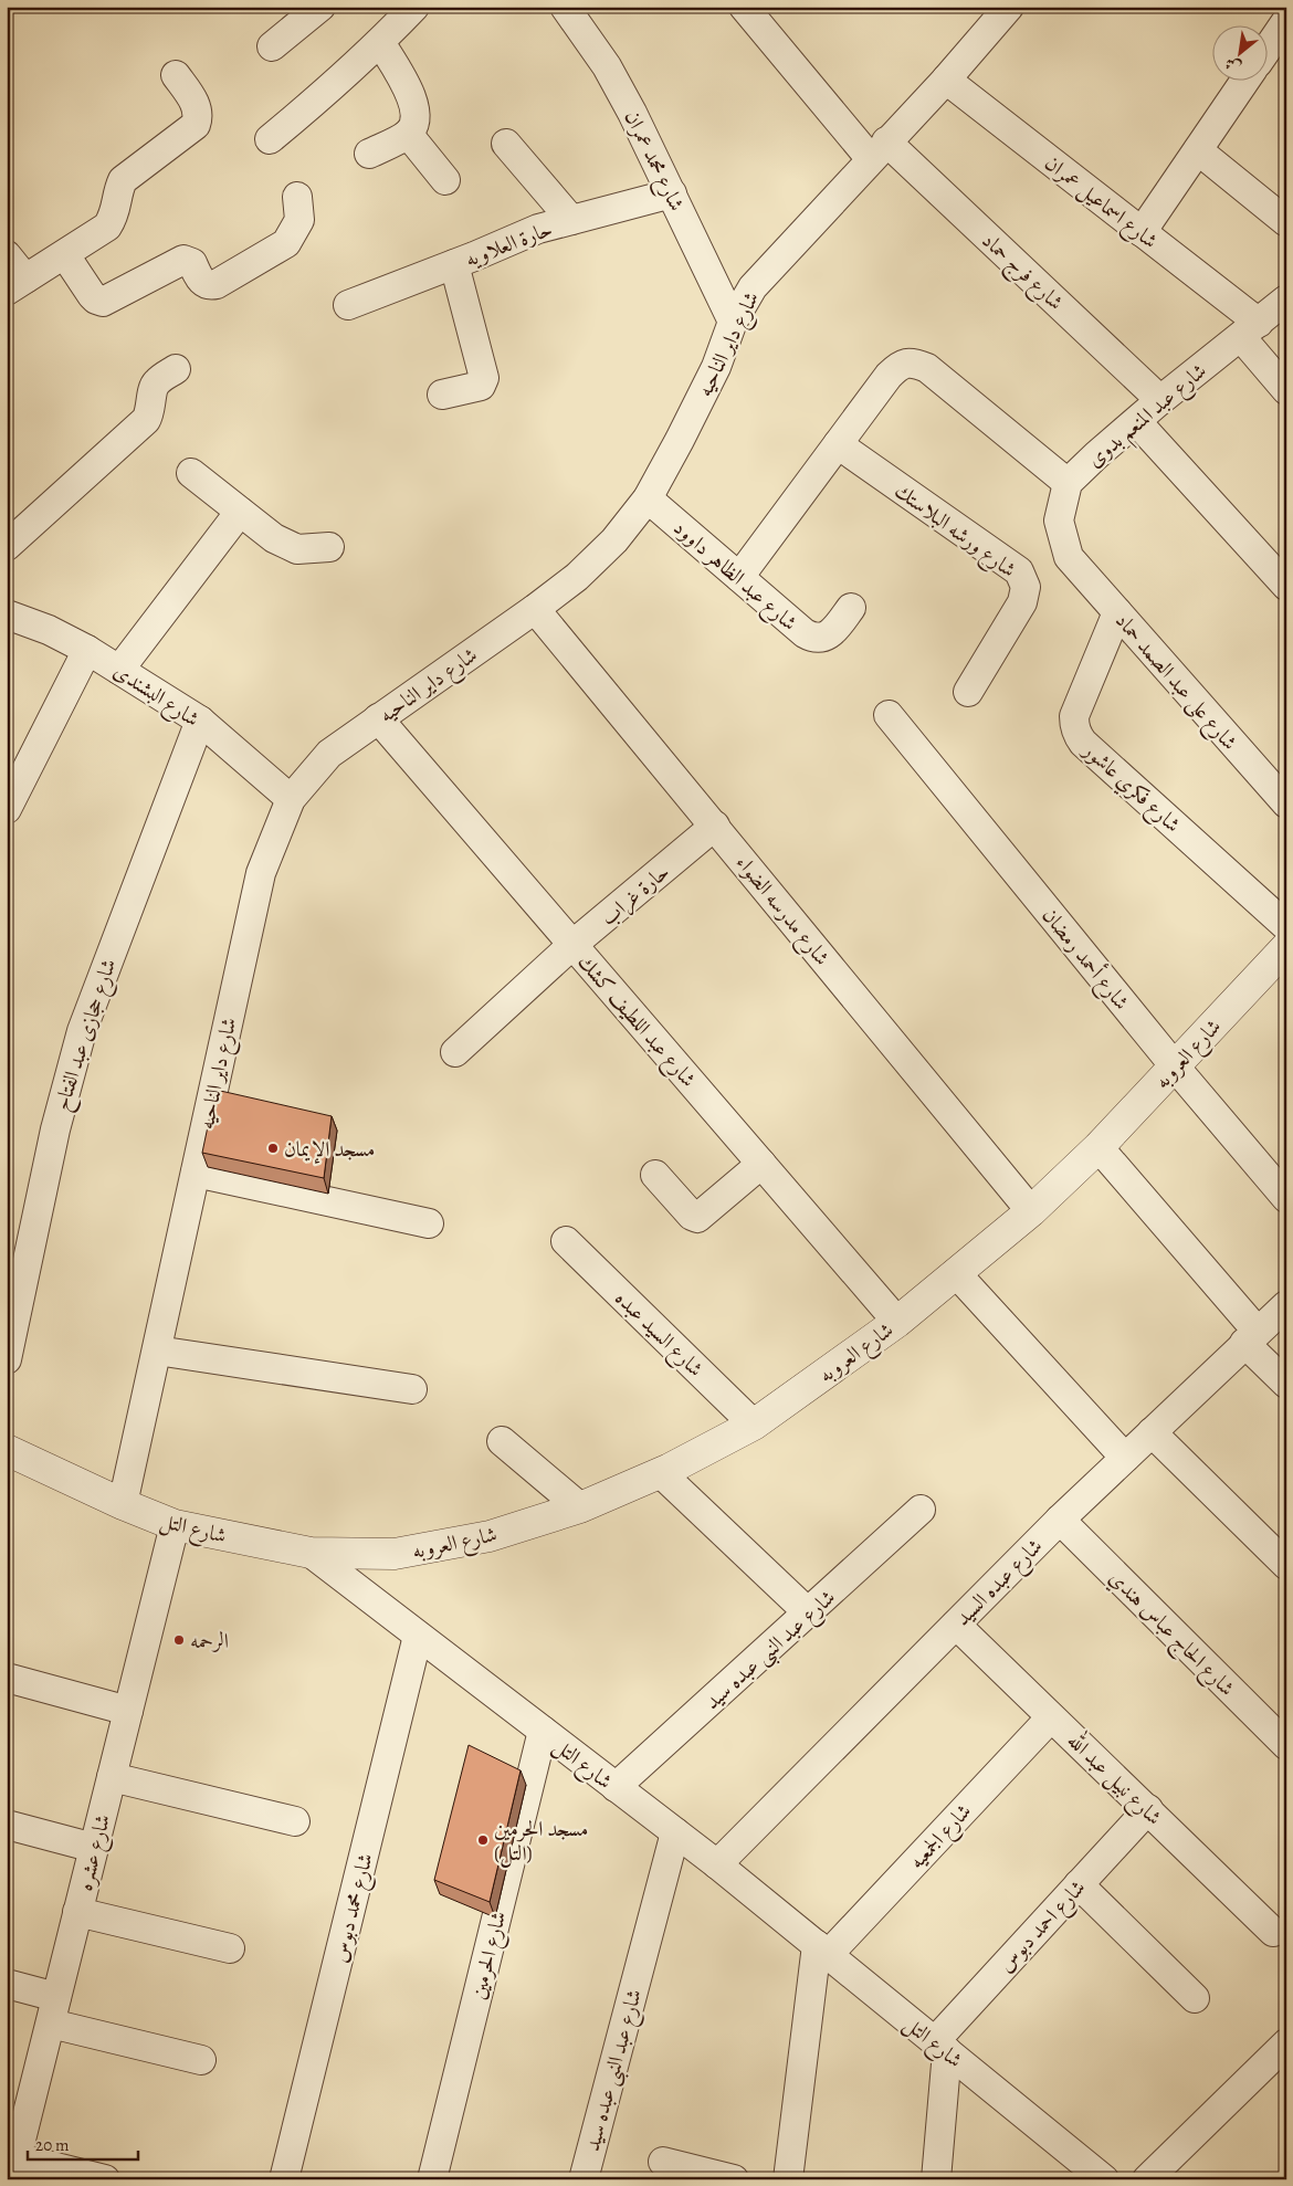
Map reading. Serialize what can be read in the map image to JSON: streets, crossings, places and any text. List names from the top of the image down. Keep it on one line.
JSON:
{"streets":{"street":["شارع محمد عمران","شارع اسماعيل عمران","حارة العلاويه","شارع فرج حماد","شارع داير الناحيه","شارع عبد المنعم بدوى","شارع ورشه البلاستك","شارع عبد الظاهر داوود","شارع على عبد الصمد حماد","شارع البشندى","شارع فكري عاشور","حارة غراب","شارع مدرسه الضواء","شارع أحمد رمضان","شارع عبد اللطيف كشك","شارع حجازى عبد الفتاح","شارع العروبه","شارع السيد عبده","شارع التل","شارع عبده السيد","شارع الحاج عباس هندي","شارع عبد النبى عبده سيد","شارع نبيل عبد الله","شارع الجمعيه","شارع عشره","شارع محمد دبوس","شارع احمد دبوس","شارع الحرمين"]},"crossings":[["شارع محمد عمران","حارة العلاويه"],["شارع محمد عمران","شارع داير الناحيه"],["شارع اسماعيل عمران","شارع داير الناحيه"],["شارع اسماعيل عمران","شارع عبد المنعم بدوى"],["شارع فرج حماد","شارع داير الناحيه"],["شارع فرج حماد","شارع عبد المنعم بدوى"],["شارع داير الناحيه","شارع عبد الظاهر داوود"],["شارع داير الناحيه","شارع البشندى"],["شارع داير الناحيه","شارع مدرسه الضواء"],["شارع داير الناحيه","شارع عبد اللطيف كشك"],["شارع داير الناحيه","شارع التل"],["شارع عبد المنعم بدوى","شارع على عبد الصمد حماد"],["شارع على عبد الصمد حماد","شارع فكري عاشور"],["شارع البشندى","شارع حجازى عبد الفتاح"],["حارة غراب","شارع مدرسه الضواء"],["حارة غراب","شارع عبد اللطيف كشك"],["شارع مدرسه الضواء","شارع العروبه"],["شارع أحمد رمضان","شارع العروبه"],["شارع عبد اللطيف كشك","شارع العروبه"],["شارع العروبه","شارع السيد عبده"],["شارع العروبه","شارع التل"],["شارع التل","شارع عبده السيد"],["شارع التل","شارع عبد النبى عبده سيد"],["شارع التل","شارع الجمعيه"],["شارع التل","شارع عشره"],["شارع التل","شارع محمد دبوس"],["شارع التل","شارع احمد دبوس"],["شارع التل","شارع الحرمين"],["شارع عبده السيد","شارع الحاج عباس هندي"],["شارع عبده السيد","شارع نبيل عبد الله"],["شارع نبيل عبد الله","شارع الجمعيه"],["شارع نبيل عبد الله","شارع احمد دبوس"]],"places":["مسجد الإيمان","الرحمه","مسجد الحرمين (التل)"],"scale_bar":"20 m","north":"bottom left"}
